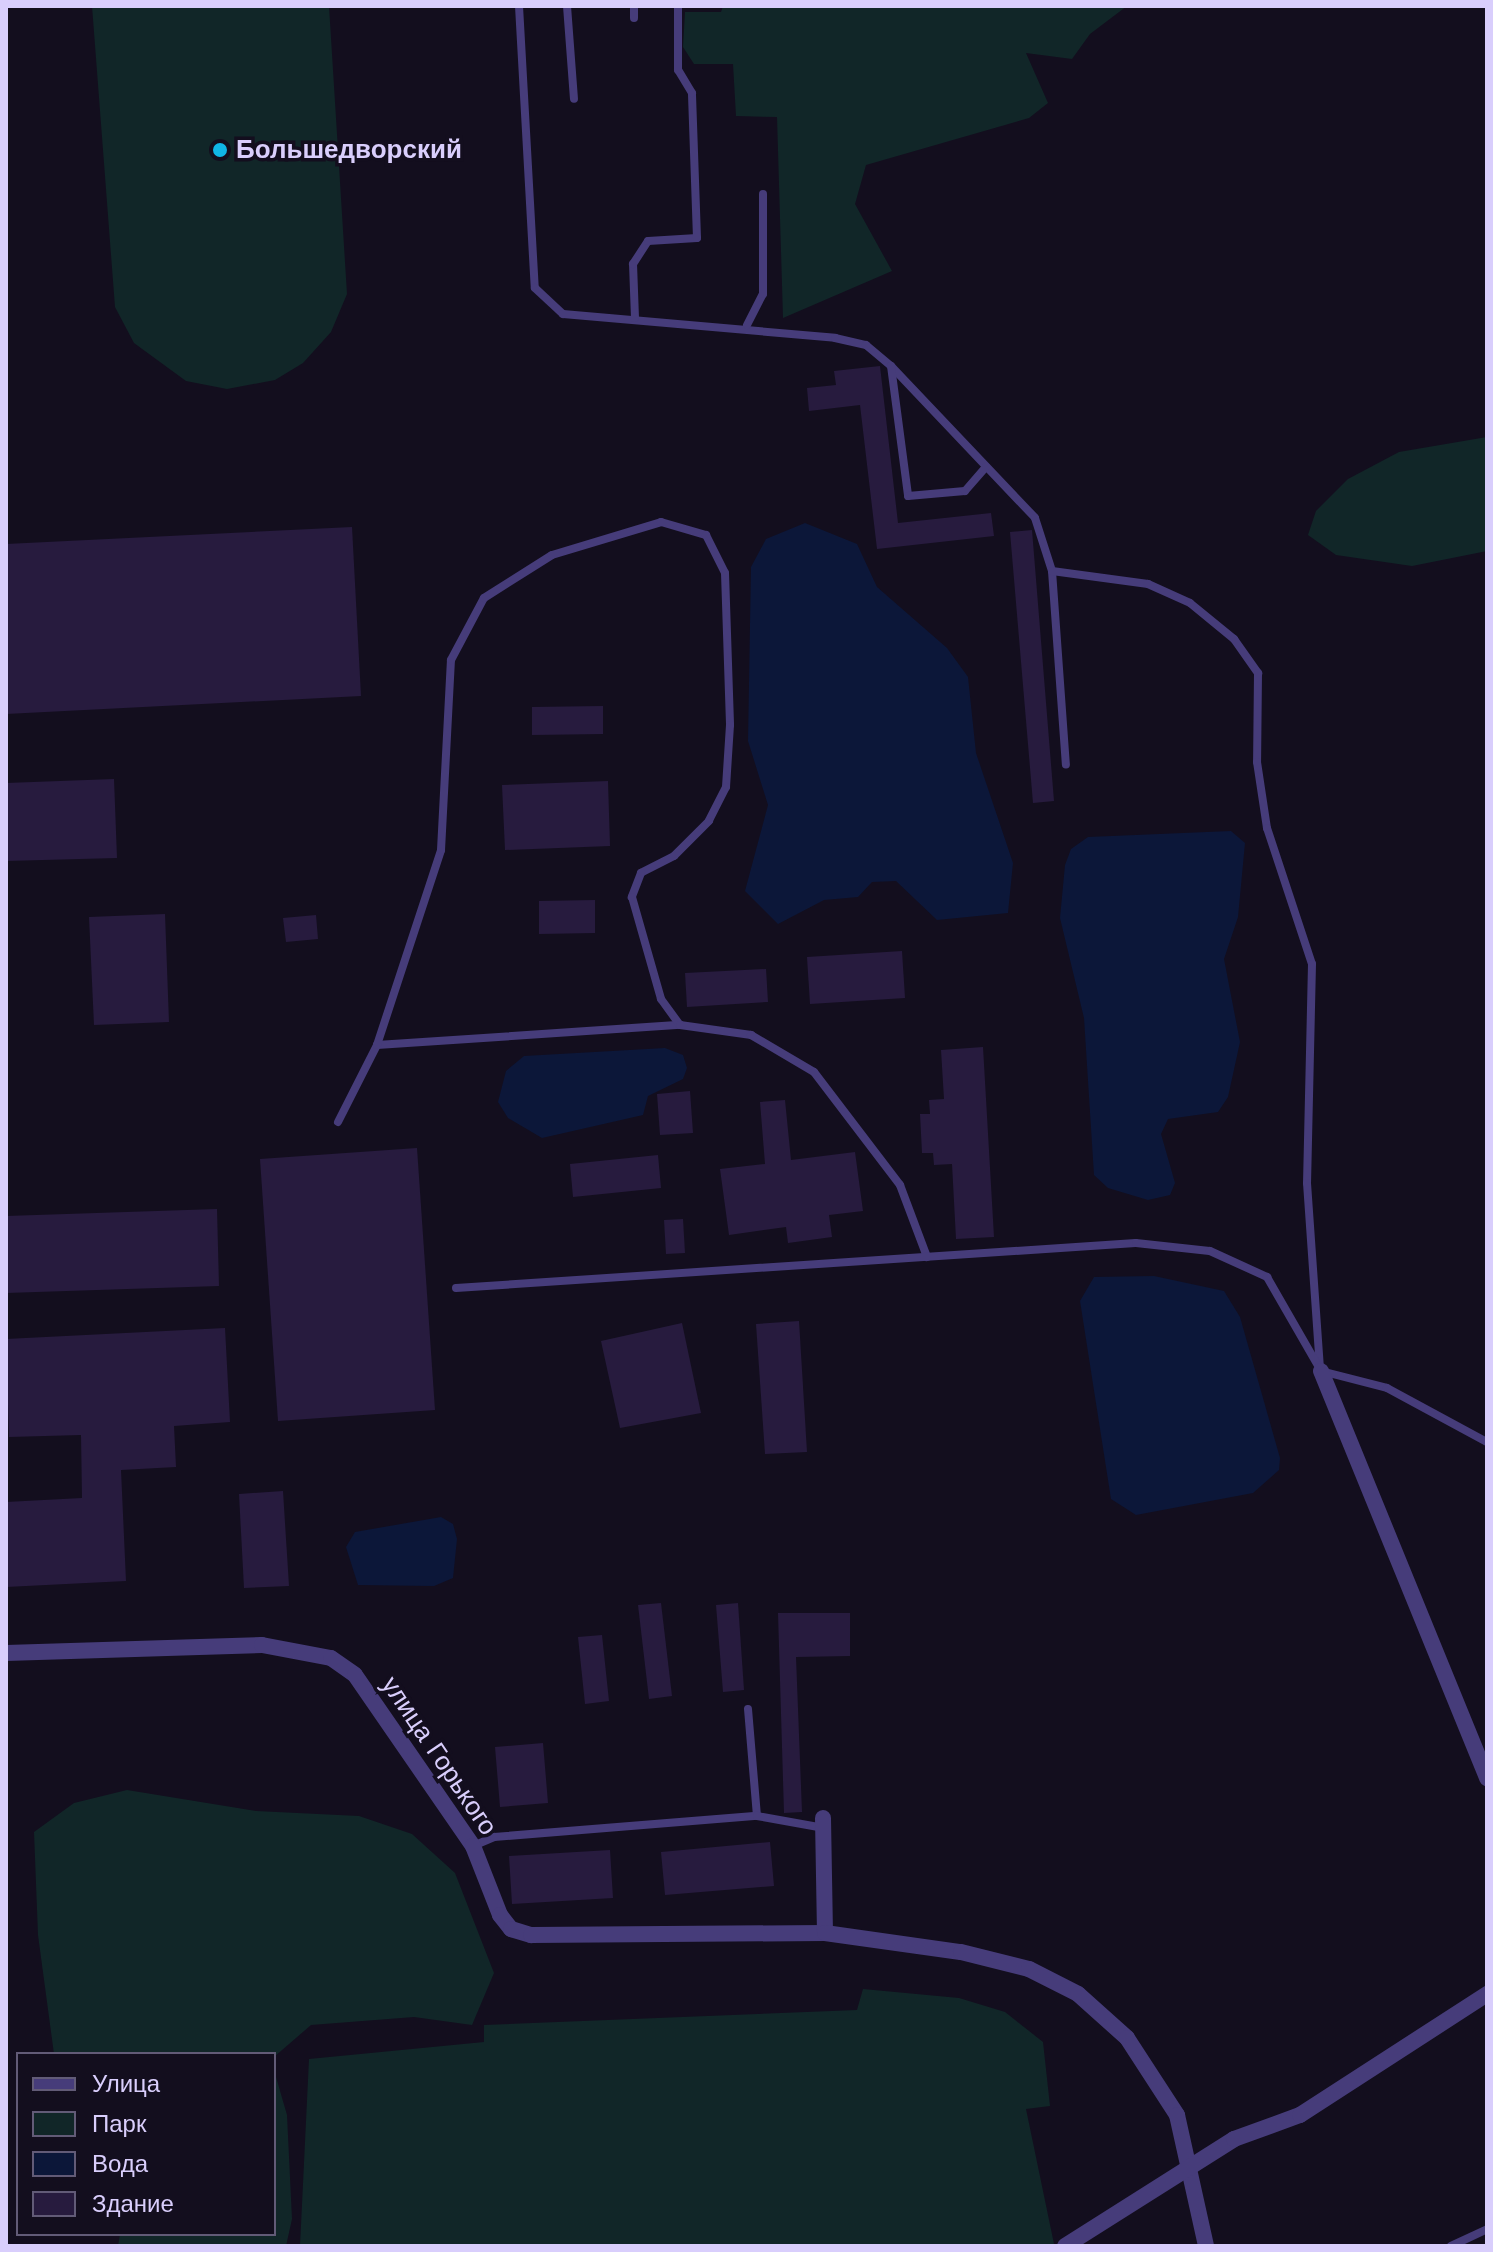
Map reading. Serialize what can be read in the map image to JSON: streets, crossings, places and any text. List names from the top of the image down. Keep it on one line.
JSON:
{"streets":{"street":["улица Горького"]},"places":["Большедворский"],"legend":["Улица","Парк","Вода","Здание"]}
